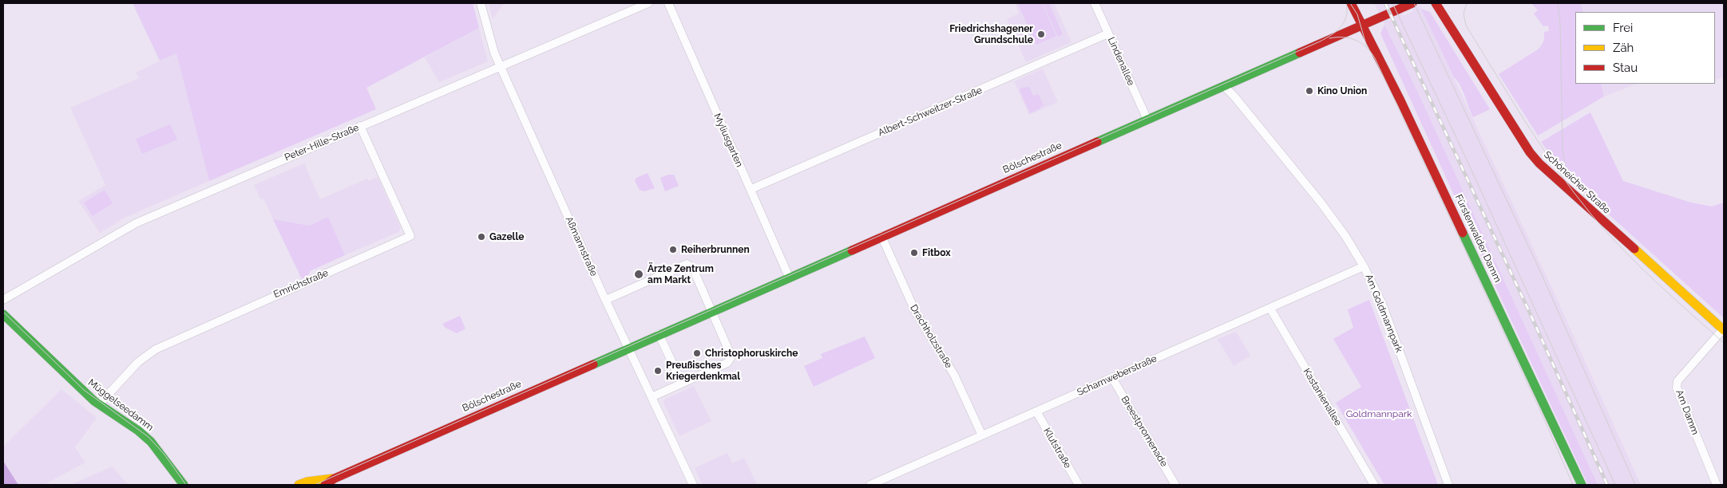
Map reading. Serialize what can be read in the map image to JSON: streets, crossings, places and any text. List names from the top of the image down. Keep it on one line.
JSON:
{"streets":{"main road":["Bölschestraße","Schöneicher Straße","Fürstenwalder Damm","Müggelseedamm"],"street":["Lindenallee","Albert-Schweitzer-Straße","Myliusgarten","Peter-Hille-Straße","Aßmannstraße","Emrichstraße","Am Goldmannpark","Drachholzstraße","Scharnweberstraße","Kastanienallee","Am Damm","Breestpromenade","Klutstraße"]},"crossings":[["Lindenallee","Albert-Schweitzer-Straße"],["Lindenallee","Bölschestraße"],["Albert-Schweitzer-Straße","Myliusgarten"],["Myliusgarten","Bölschestraße"],["Peter-Hille-Straße","Aßmannstraße"],["Peter-Hille-Straße","Emrichstraße"],["Bölschestraße","Fürstenwalder Damm"],["Bölschestraße","Aßmannstraße"],["Bölschestraße","Am Goldmannpark"],["Bölschestraße","Drachholzstraße"],["Schöneicher Straße","Am Damm"],["Emrichstraße","Müggelseedamm"],["Am Goldmannpark","Scharnweberstraße"],["Drachholzstraße","Scharnweberstraße"],["Scharnweberstraße","Kastanienallee"],["Scharnweberstraße","Breestpromenade"],["Scharnweberstraße","Klutstraße"]],"parks":["Goldmannpark"],"places":["Friedrichshagener Grundschule","Kino Union","Gazelle","Reiherbrunnen","Fitbox","Ärzte Zentrum am Markt","Christophoruskirche","Preußisches Kriegerdenkmal"],"legend":["Frei","Zäh","Stau"]}
